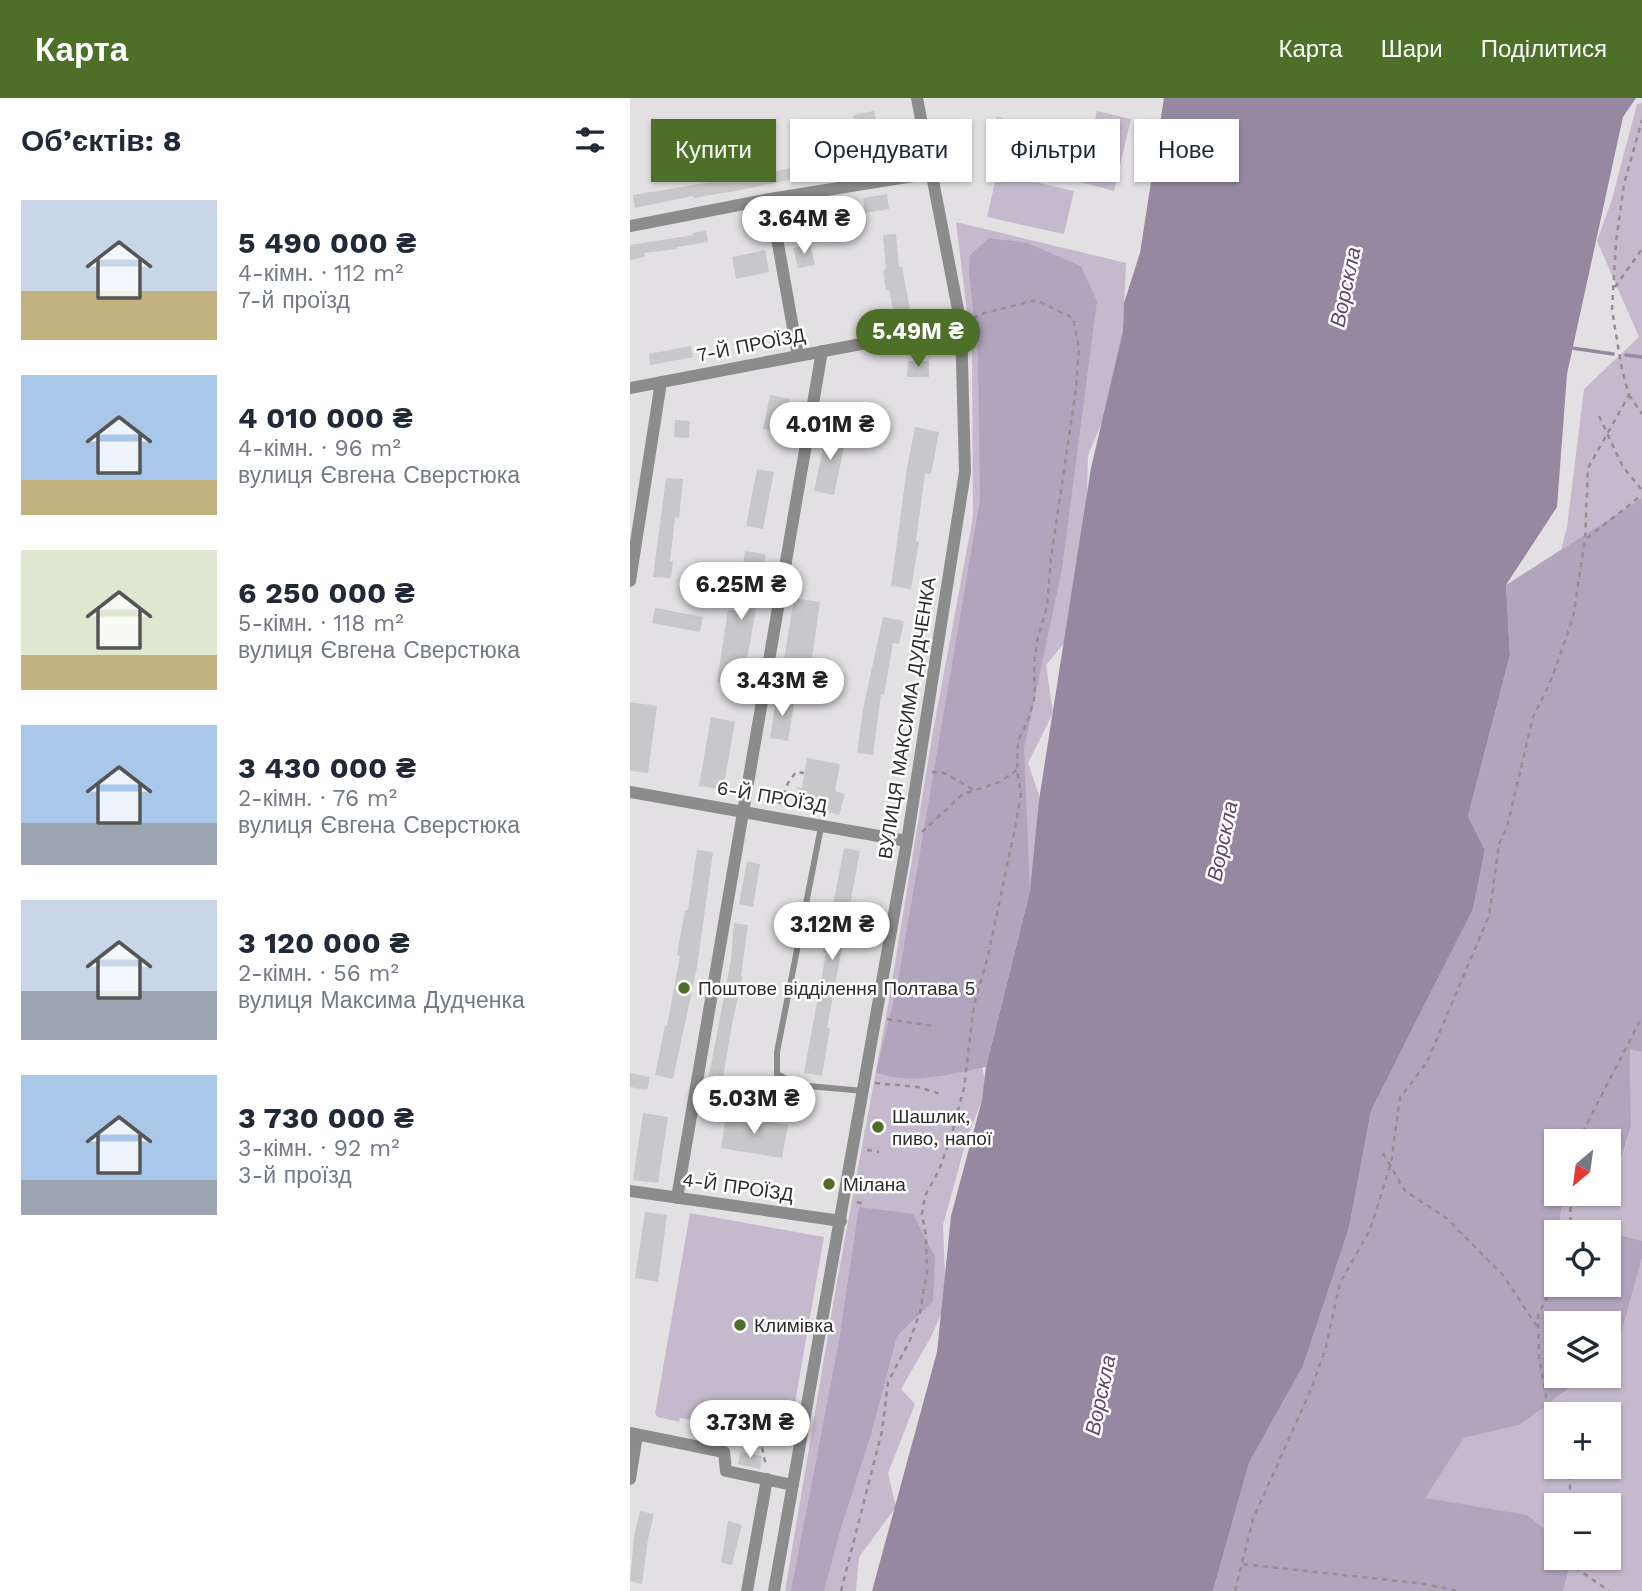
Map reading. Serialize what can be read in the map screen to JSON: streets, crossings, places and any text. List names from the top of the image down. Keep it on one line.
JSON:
{"streets":{"street":["7-Й ПРОЇЗД","ВУЛИЦЯ МАКСИМА ДУДЧЕНКА","6-Й ПРОЇЗД","4-Й ПРОЇЗД"]},"crossings":[["7-Й ПРОЇЗД","ВУЛИЦЯ МАКСИМА ДУДЧЕНКА"],["ВУЛИЦЯ МАКСИМА ДУДЧЕНКА","6-Й ПРОЇЗД"],["ВУЛИЦЯ МАКСИМА ДУДЧЕНКА","4-Й ПРОЇЗД"]],"water":["Ворскла"],"places":["Поштове відділення Полтава 5","Шашлик, пиво, напої","Мілана","Климівка"],"north":"bottom left","page":{"header":"Карта","nav":["Карта","Шари","Поділитися"],"heading":"Об’єктів: 8","chip":["Купити","Орендувати","Фільтри","Нове"],"list":[{"name":"5 490 000 ₴","note":"4-кімн. · 112 m² · 7-й проїзд"},{"name":"4 010 000 ₴","note":"4-кімн. · 96 m² · вулиця Євгена Сверстюка"},{"name":"6 250 000 ₴","note":"5-кімн. · 118 m² · вулиця Євгена Сверстюка"},{"name":"3 430 000 ₴","note":"2-кімн. · 76 m² · вулиця Євгена Сверстюка"},{"name":"3 120 000 ₴","note":"2-кімн. · 56 m² · вулиця Максима Дудченка"},{"name":"3 730 000 ₴","note":"3-кімн. · 92 m² · 3-й проїзд"}],"price":["3.64M ₴","5.49M ₴","4.01M ₴","6.25M ₴","3.43M ₴","3.12M ₴","5.03M ₴","3.73M ₴"],"map_buttons":["+","−"]}}
